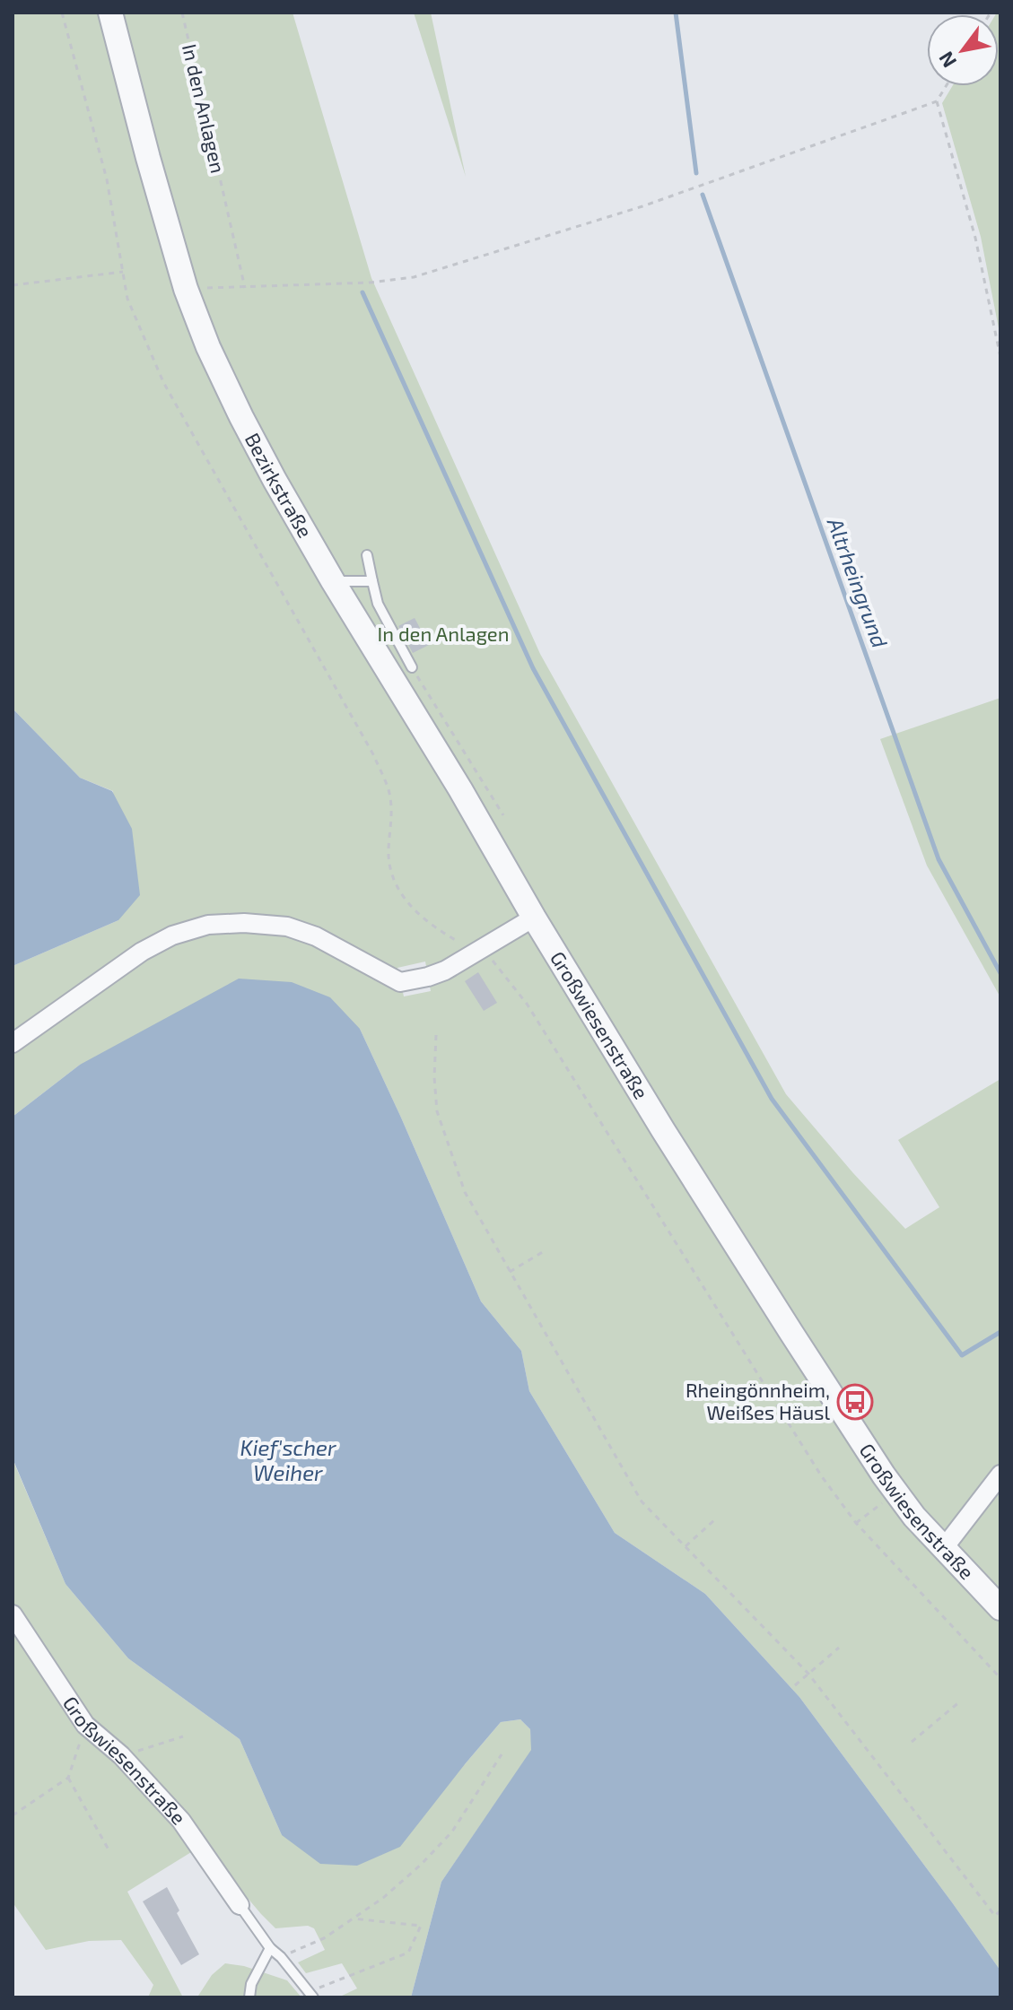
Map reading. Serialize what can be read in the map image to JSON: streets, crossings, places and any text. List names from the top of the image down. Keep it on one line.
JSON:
{"streets":{"street":["Bezirkstraße","Großwiesenstraße"],"path":["In den Anlagen"]},"crossings":[["Bezirkstraße","Großwiesenstraße"]],"water":["Altrheingrund","Kief'scher Weiher"],"parks":["In den Anlagen"],"places":{"bus stop":["Rheingönnheim, Weißes Häusl"]},"north":"bottom left"}
